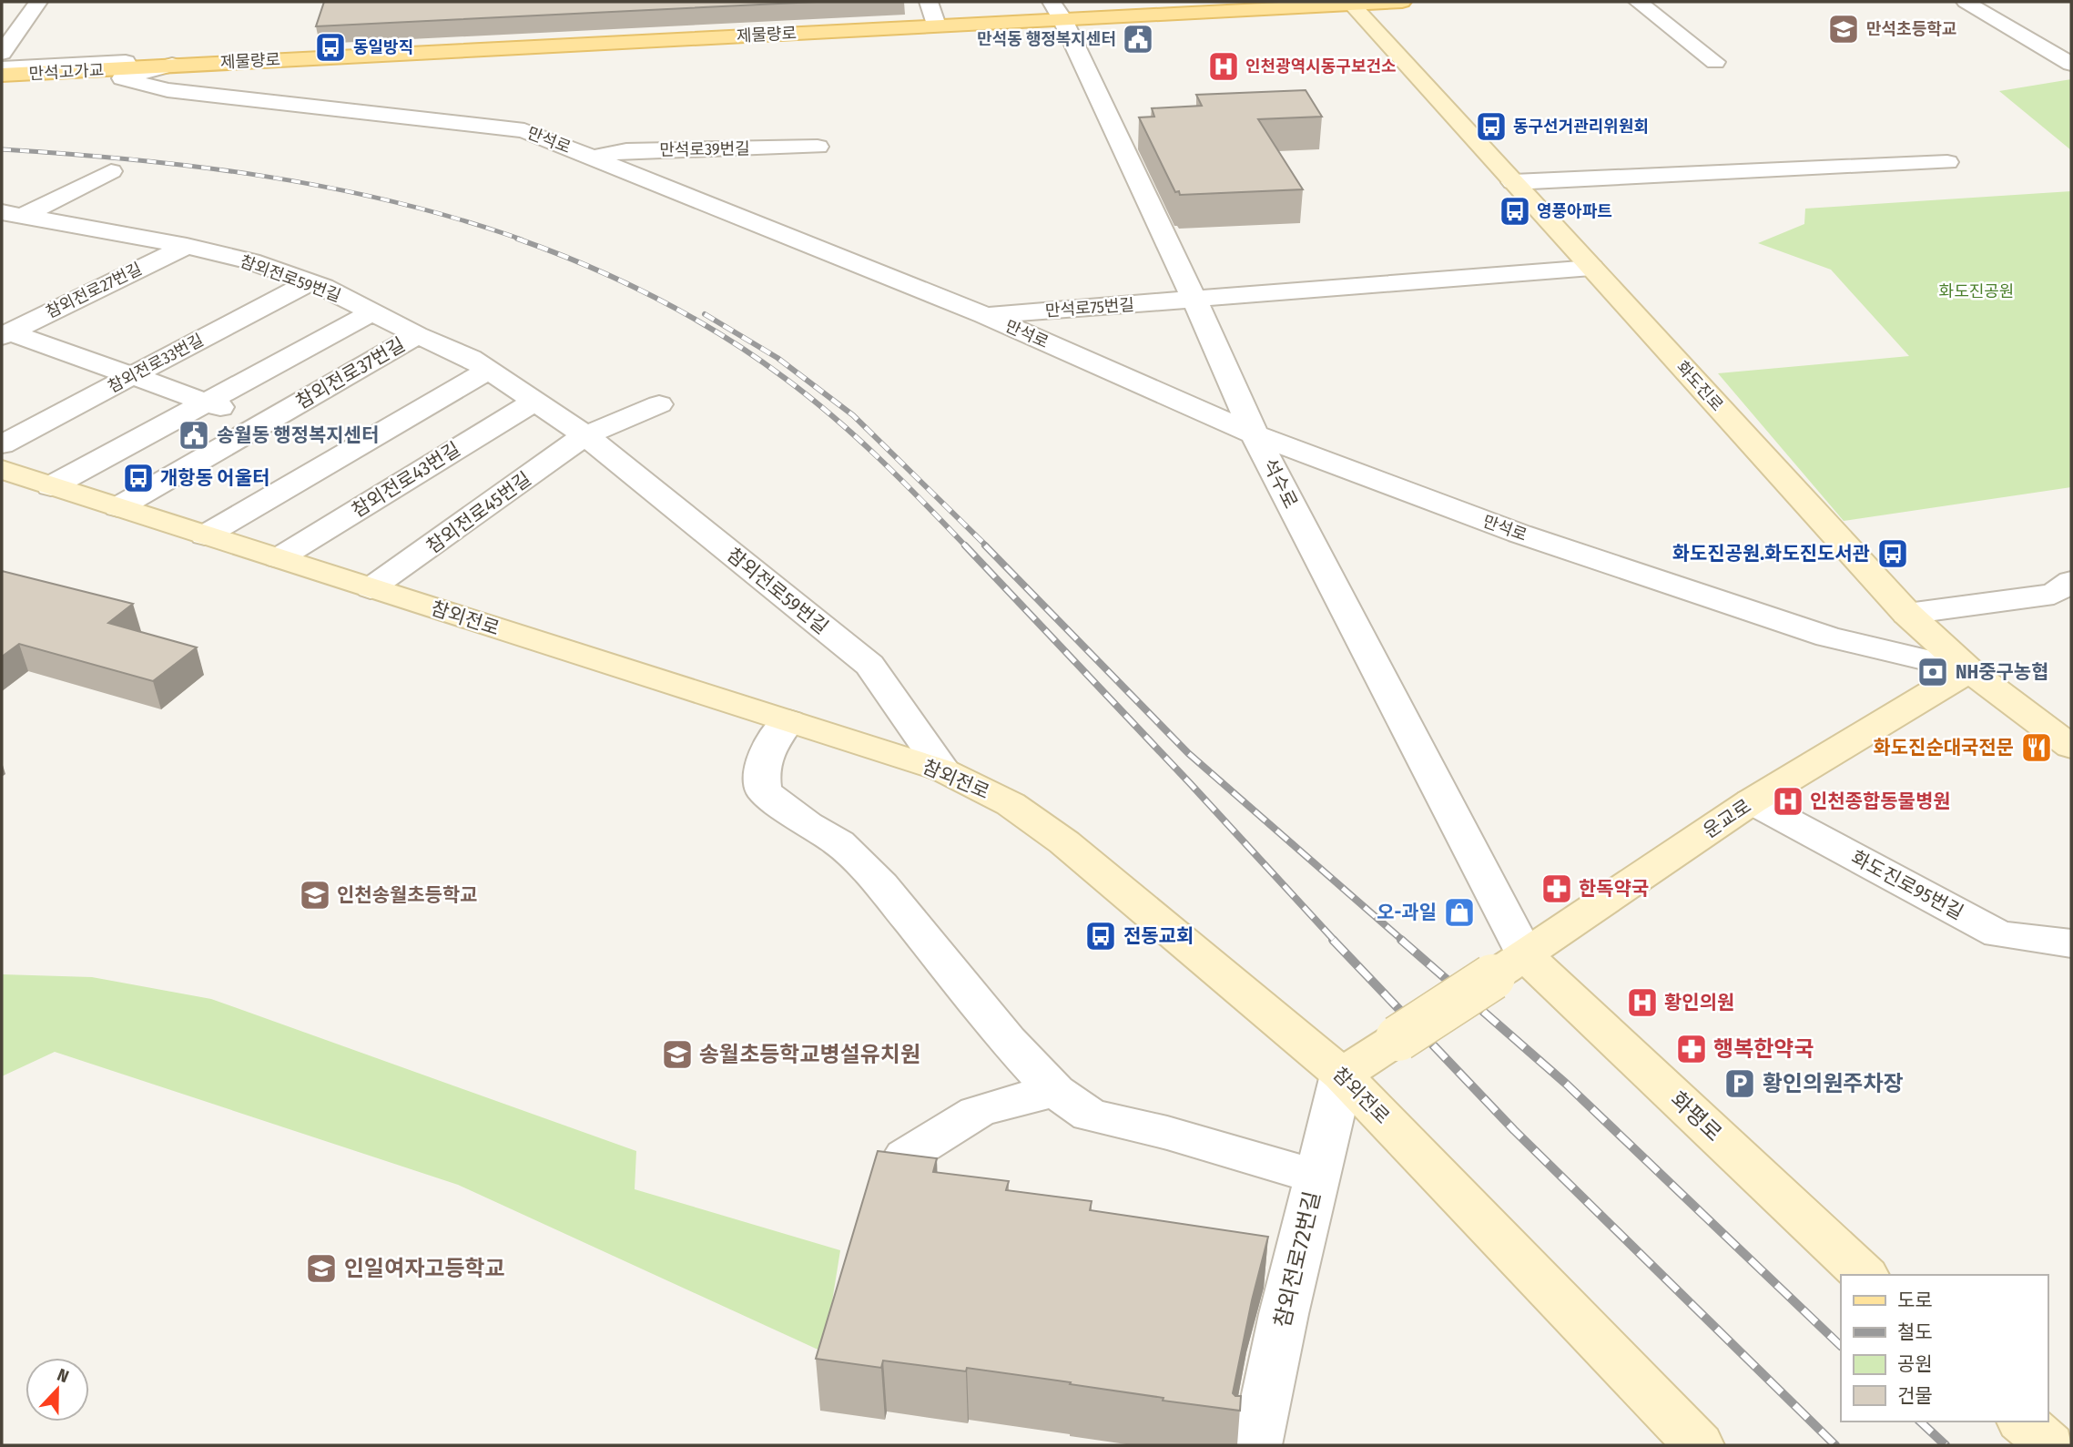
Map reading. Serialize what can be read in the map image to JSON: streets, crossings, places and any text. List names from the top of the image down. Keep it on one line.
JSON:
{"streets":{"main road":["제물량로"],"street":["만석로","만석로39번길","참외전로59번길","참외전로27번길","만석로75번길","참외전로33번길","참외전로37번길","화도진로","참외전로43번길","석수로","참외전로45번길","참외전로","운교로","화도진로95번길","화평로","참외전로72번길"]},"crossings":[["제물량로","화도진로"],["제물량로","석수로"],["만석로","만석로39번길"],["만석로","만석로75번길"],["만석로","화도진로"],["만석로","석수로"],["만석로","운교로"],["참외전로59번길","참외전로27번길"],["참외전로59번길","참외전로33번길"],["참외전로59번길","참외전로37번길"],["참외전로59번길","참외전로43번길"],["참외전로59번길","참외전로45번길"],["참외전로59번길","참외전로"],["만석로75번길","화도진로"],["만석로75번길","석수로"],["참외전로37번길","참외전로"],["화도진로","운교로"],["참외전로43번길","참외전로"],["석수로","운교로"],["석수로","화평로"],["참외전로45번길","참외전로"],["참외전로","운교로"],["참외전로","참외전로72번길"],["운교로","화도진로95번길"],["운교로","화평로"],["운교로","참외전로72번길"]],"parks":["화도진공원"],"places":{"school or university":["만석초등학교","인천송월초등학교","송월초등학교병설유치원","인일여자고등학교"],"public building":["만석동 행정복지센터","송월동 행정복지센터"],"bus stop":["동일방직","동구선거관리위원회","영풍아파트","개항동 어울터","화도진공원.화도진도서관","전동교회"],"hospital":["인천광역시동구보건소","인천종합동물병원","황인의원"],"bank":["NH중구농협"],"restaurant":["화도진순대국전문"],"pharmacy":["한독약국","행복한약국"],"shop":["오-과일"],"parking":["황인의원주차장"]},"legend":["도로","철도","공원","건물"],"north":"top"}
